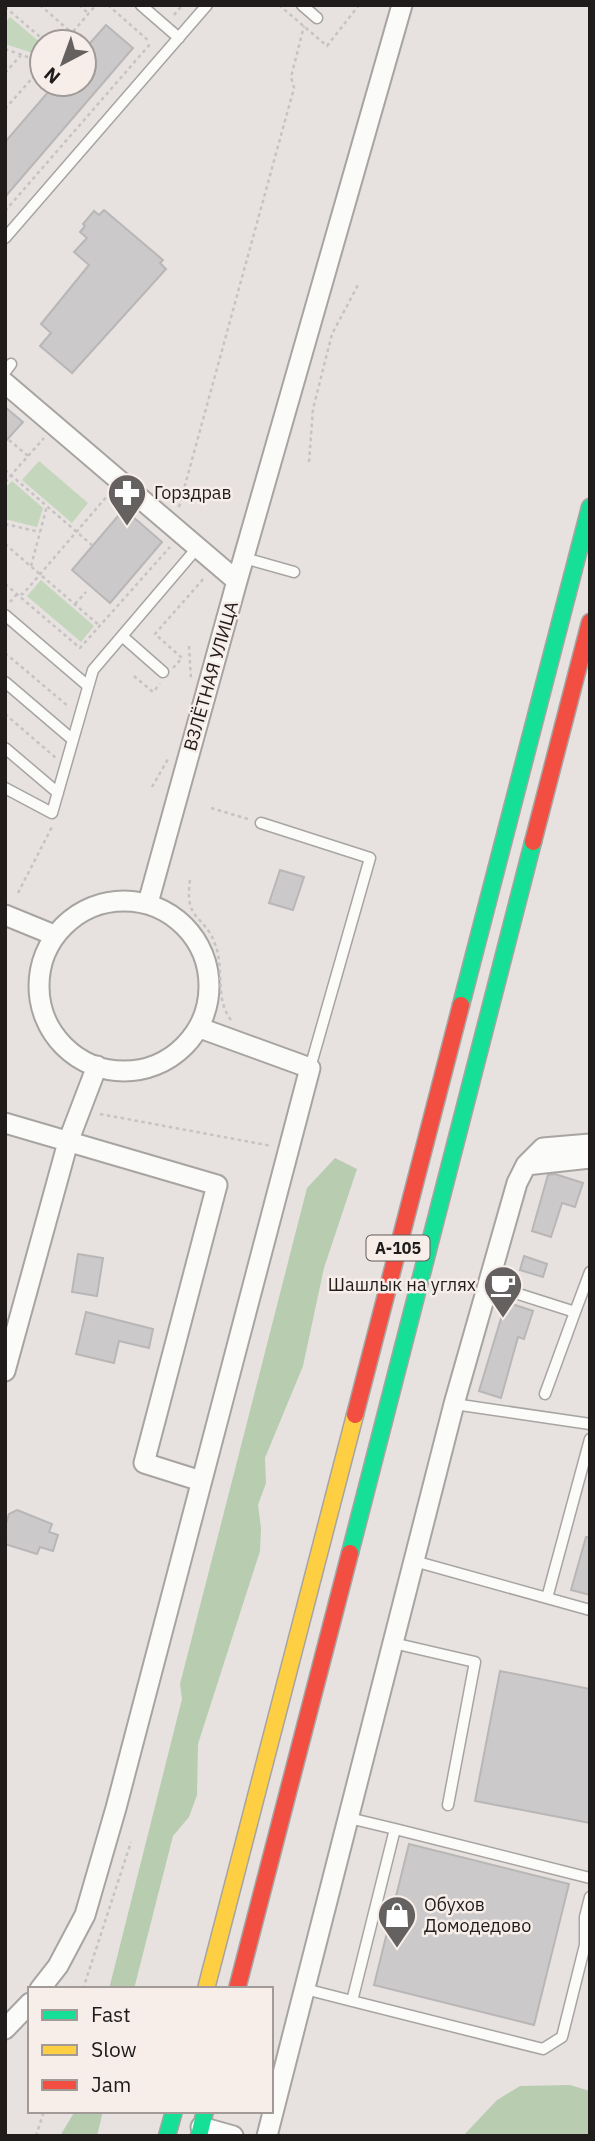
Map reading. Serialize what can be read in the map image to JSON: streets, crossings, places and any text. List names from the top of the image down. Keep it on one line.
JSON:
{"streets":{"highway":["А-105"],"street":["ВЗЛЁТНАЯ УЛИЦА"]},"places":{"pharmacy":["Горздрав"],"cafe":["Шашлык на углях"],"shop":["Обухов Домодедово"]},"legend":["Fast","Slow","Jam"],"north":"bottom left"}
